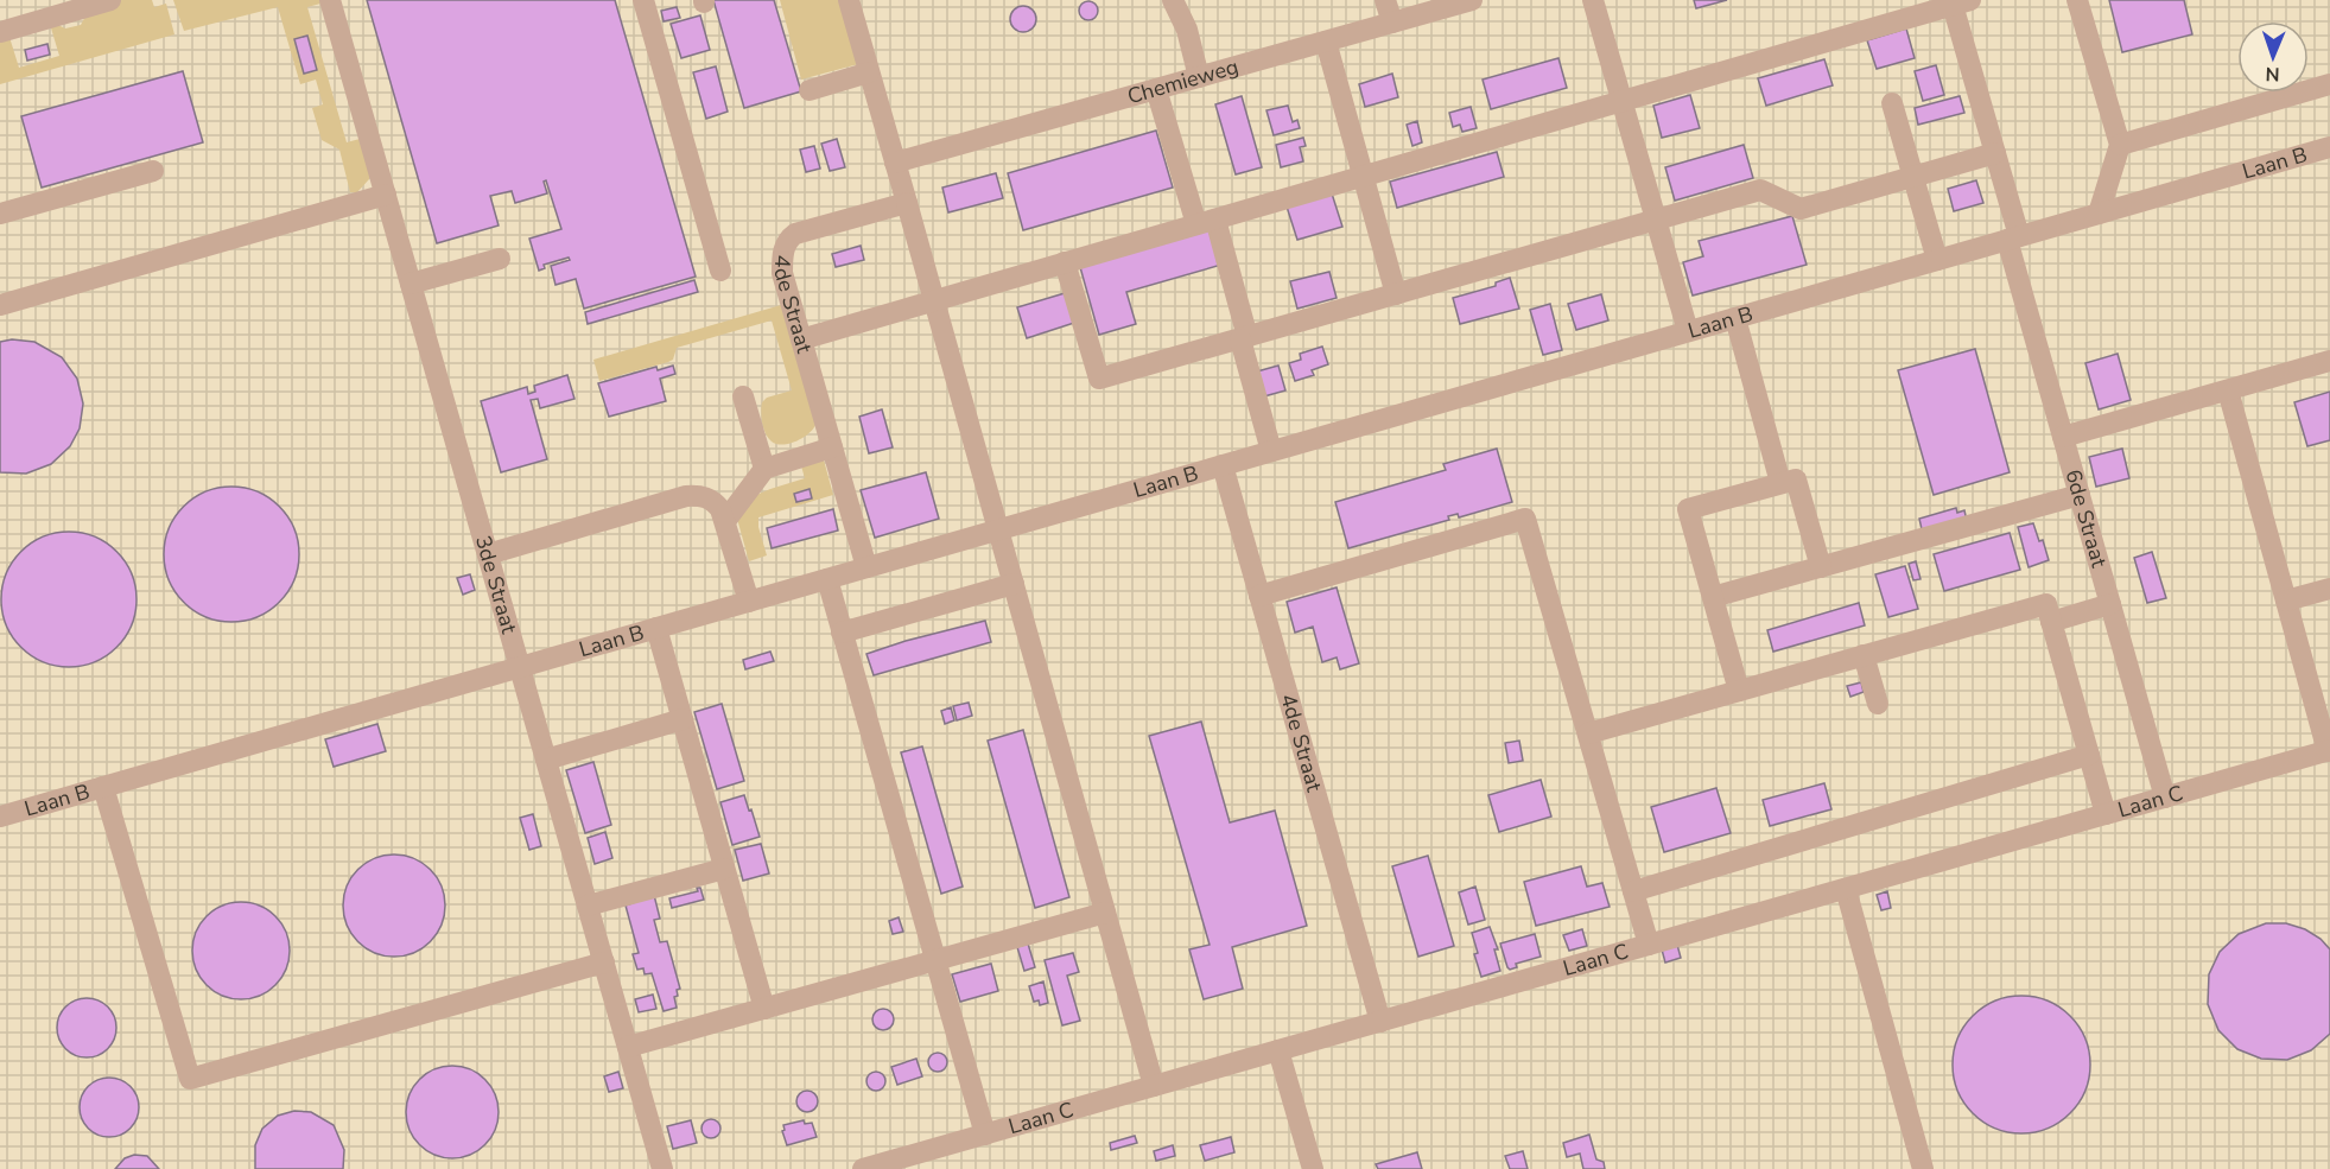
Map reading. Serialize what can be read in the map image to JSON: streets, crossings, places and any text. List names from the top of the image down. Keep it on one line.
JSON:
{"streets":{"lane":["Chemieweg","Laan B","4de Straat","6de Straat","3de Straat","Laan C"]},"crossings":[["Laan B","4de Straat"],["Laan B","6de Straat"],["Laan B","3de Straat"],["4de Straat","Laan C"],["6de Straat","Laan C"]],"north":"bottom"}
